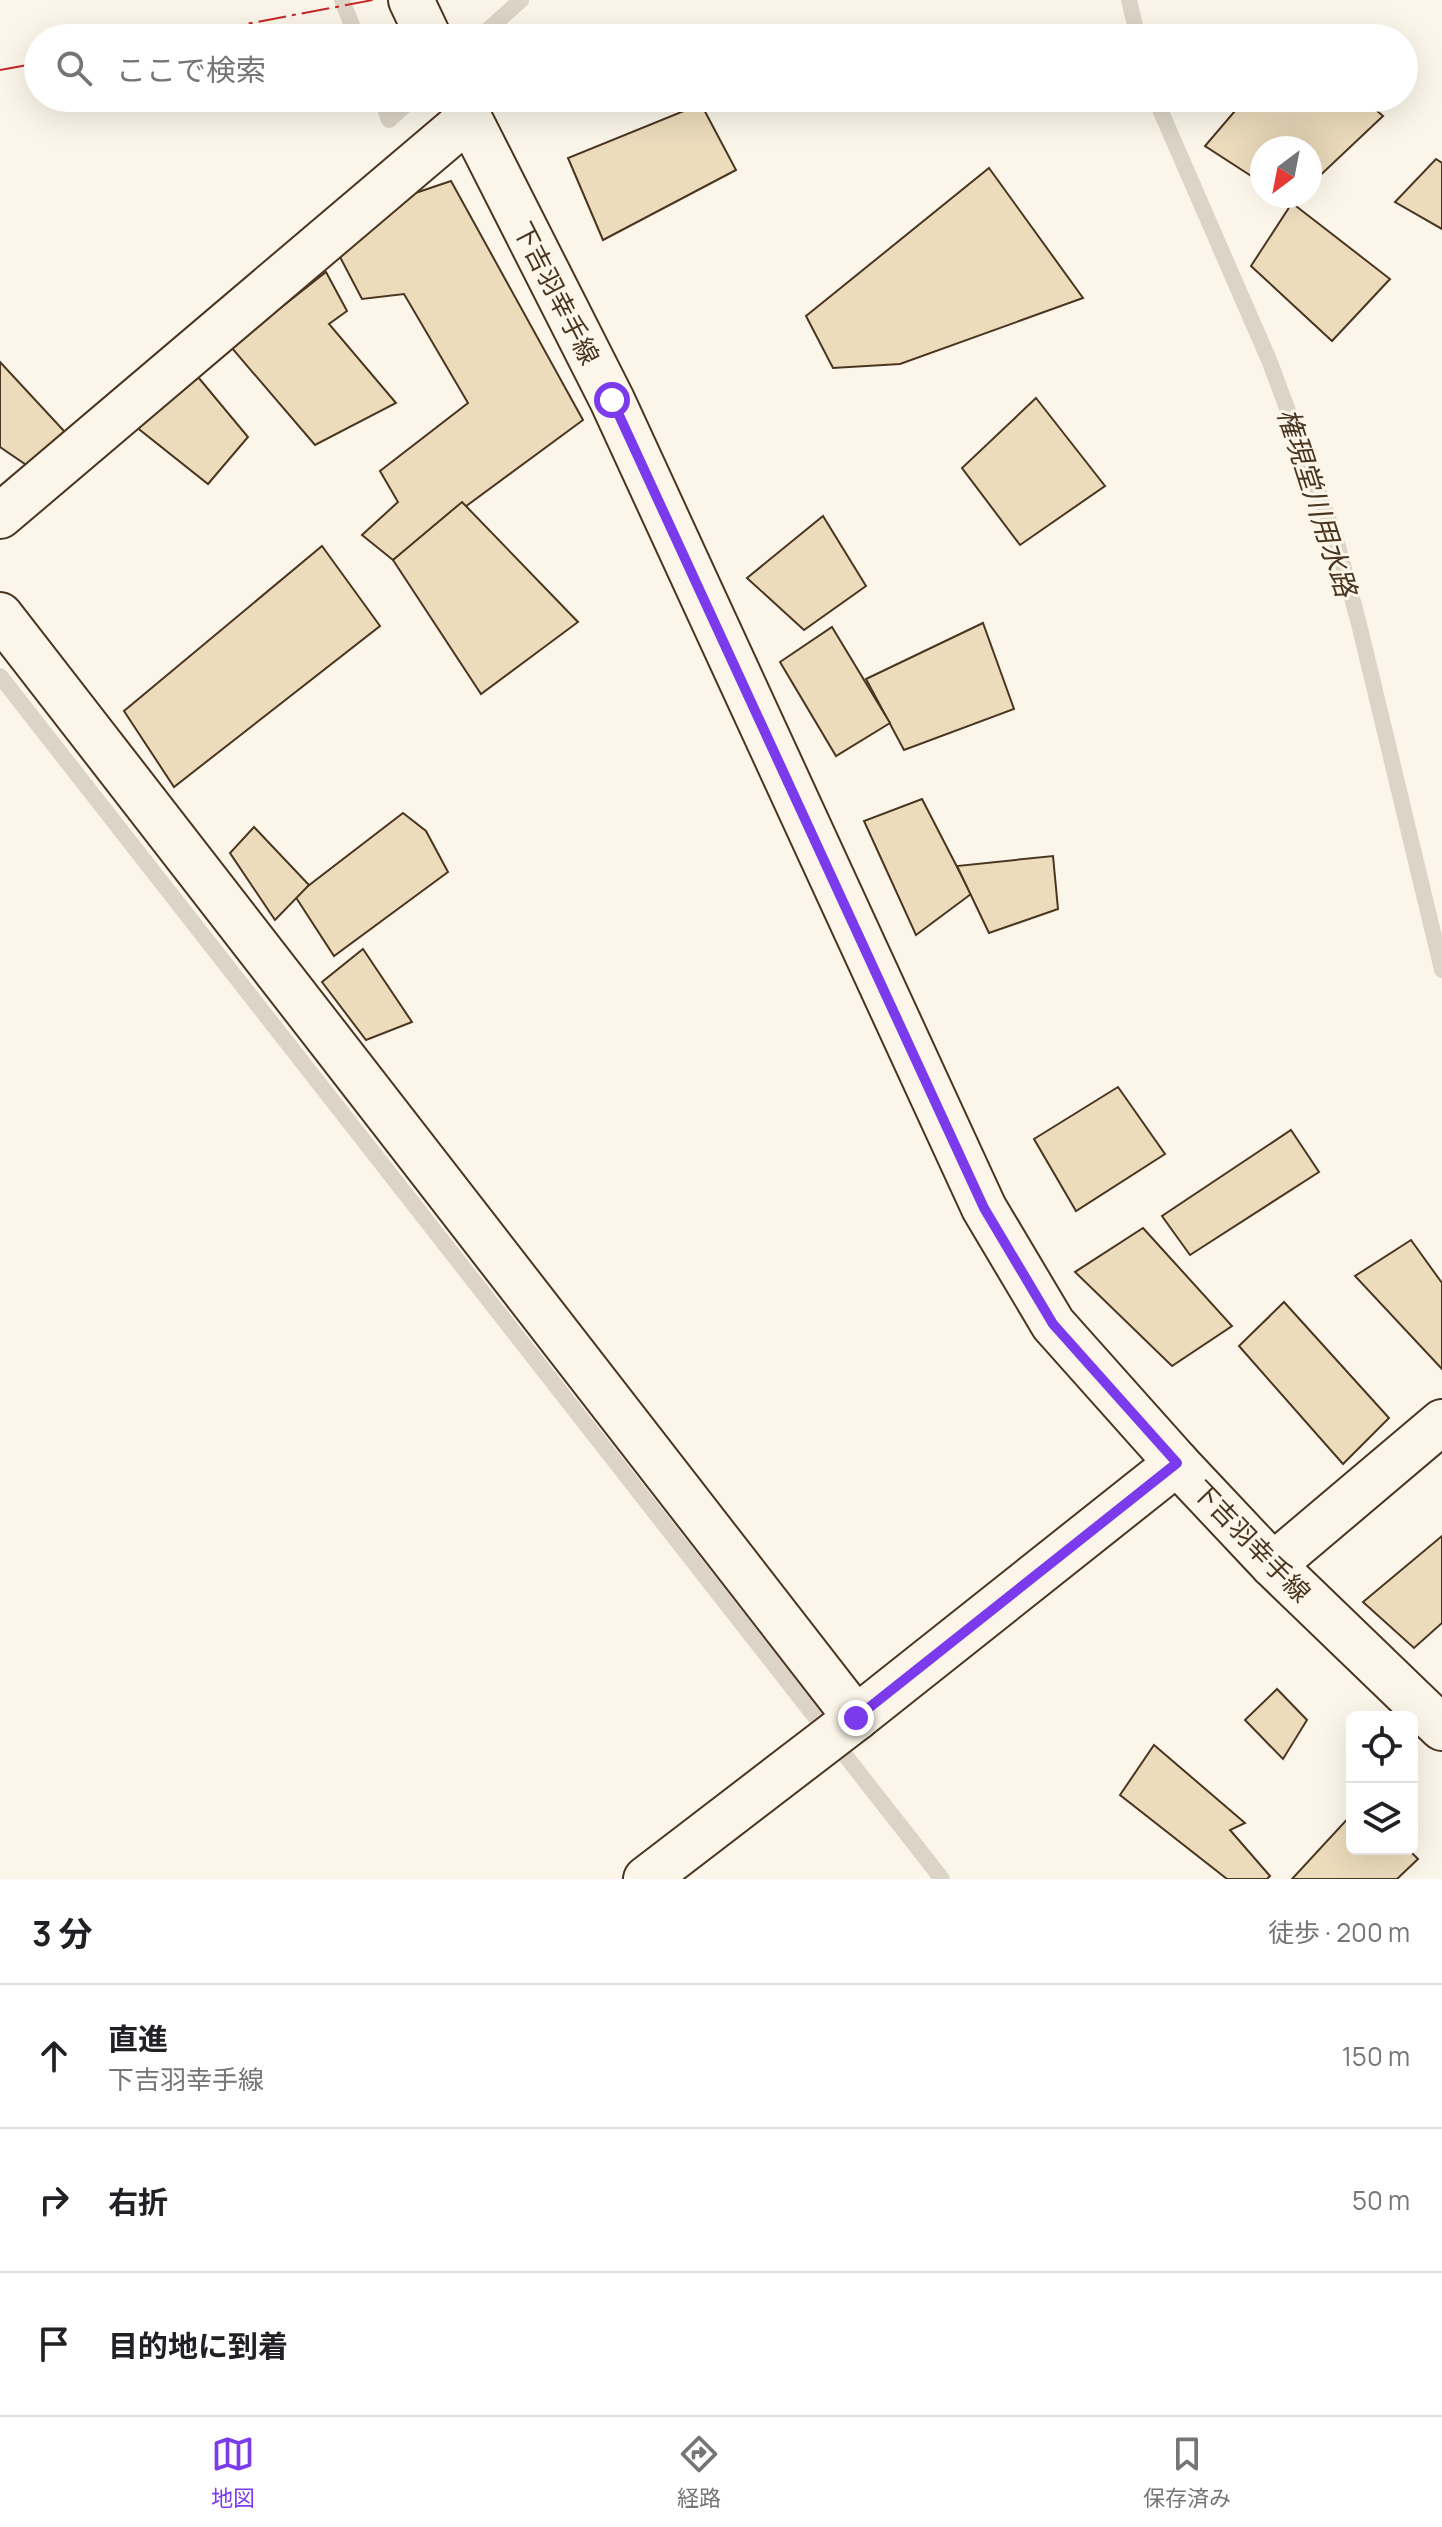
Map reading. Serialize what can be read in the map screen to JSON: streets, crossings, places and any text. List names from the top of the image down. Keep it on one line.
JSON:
{"streets":{"street":["下吉羽幸手線"]},"water":["権現堂川用水路"],"north":"bottom left","page":{"search":"ここで検索","heading":["3 分","徒歩 · 200 m"],"list":[["直進","下吉羽幸手線","150 m"],["右折","50 m"],"目的地に到着"],"nav":["地図","経路","保存済み"]}}
